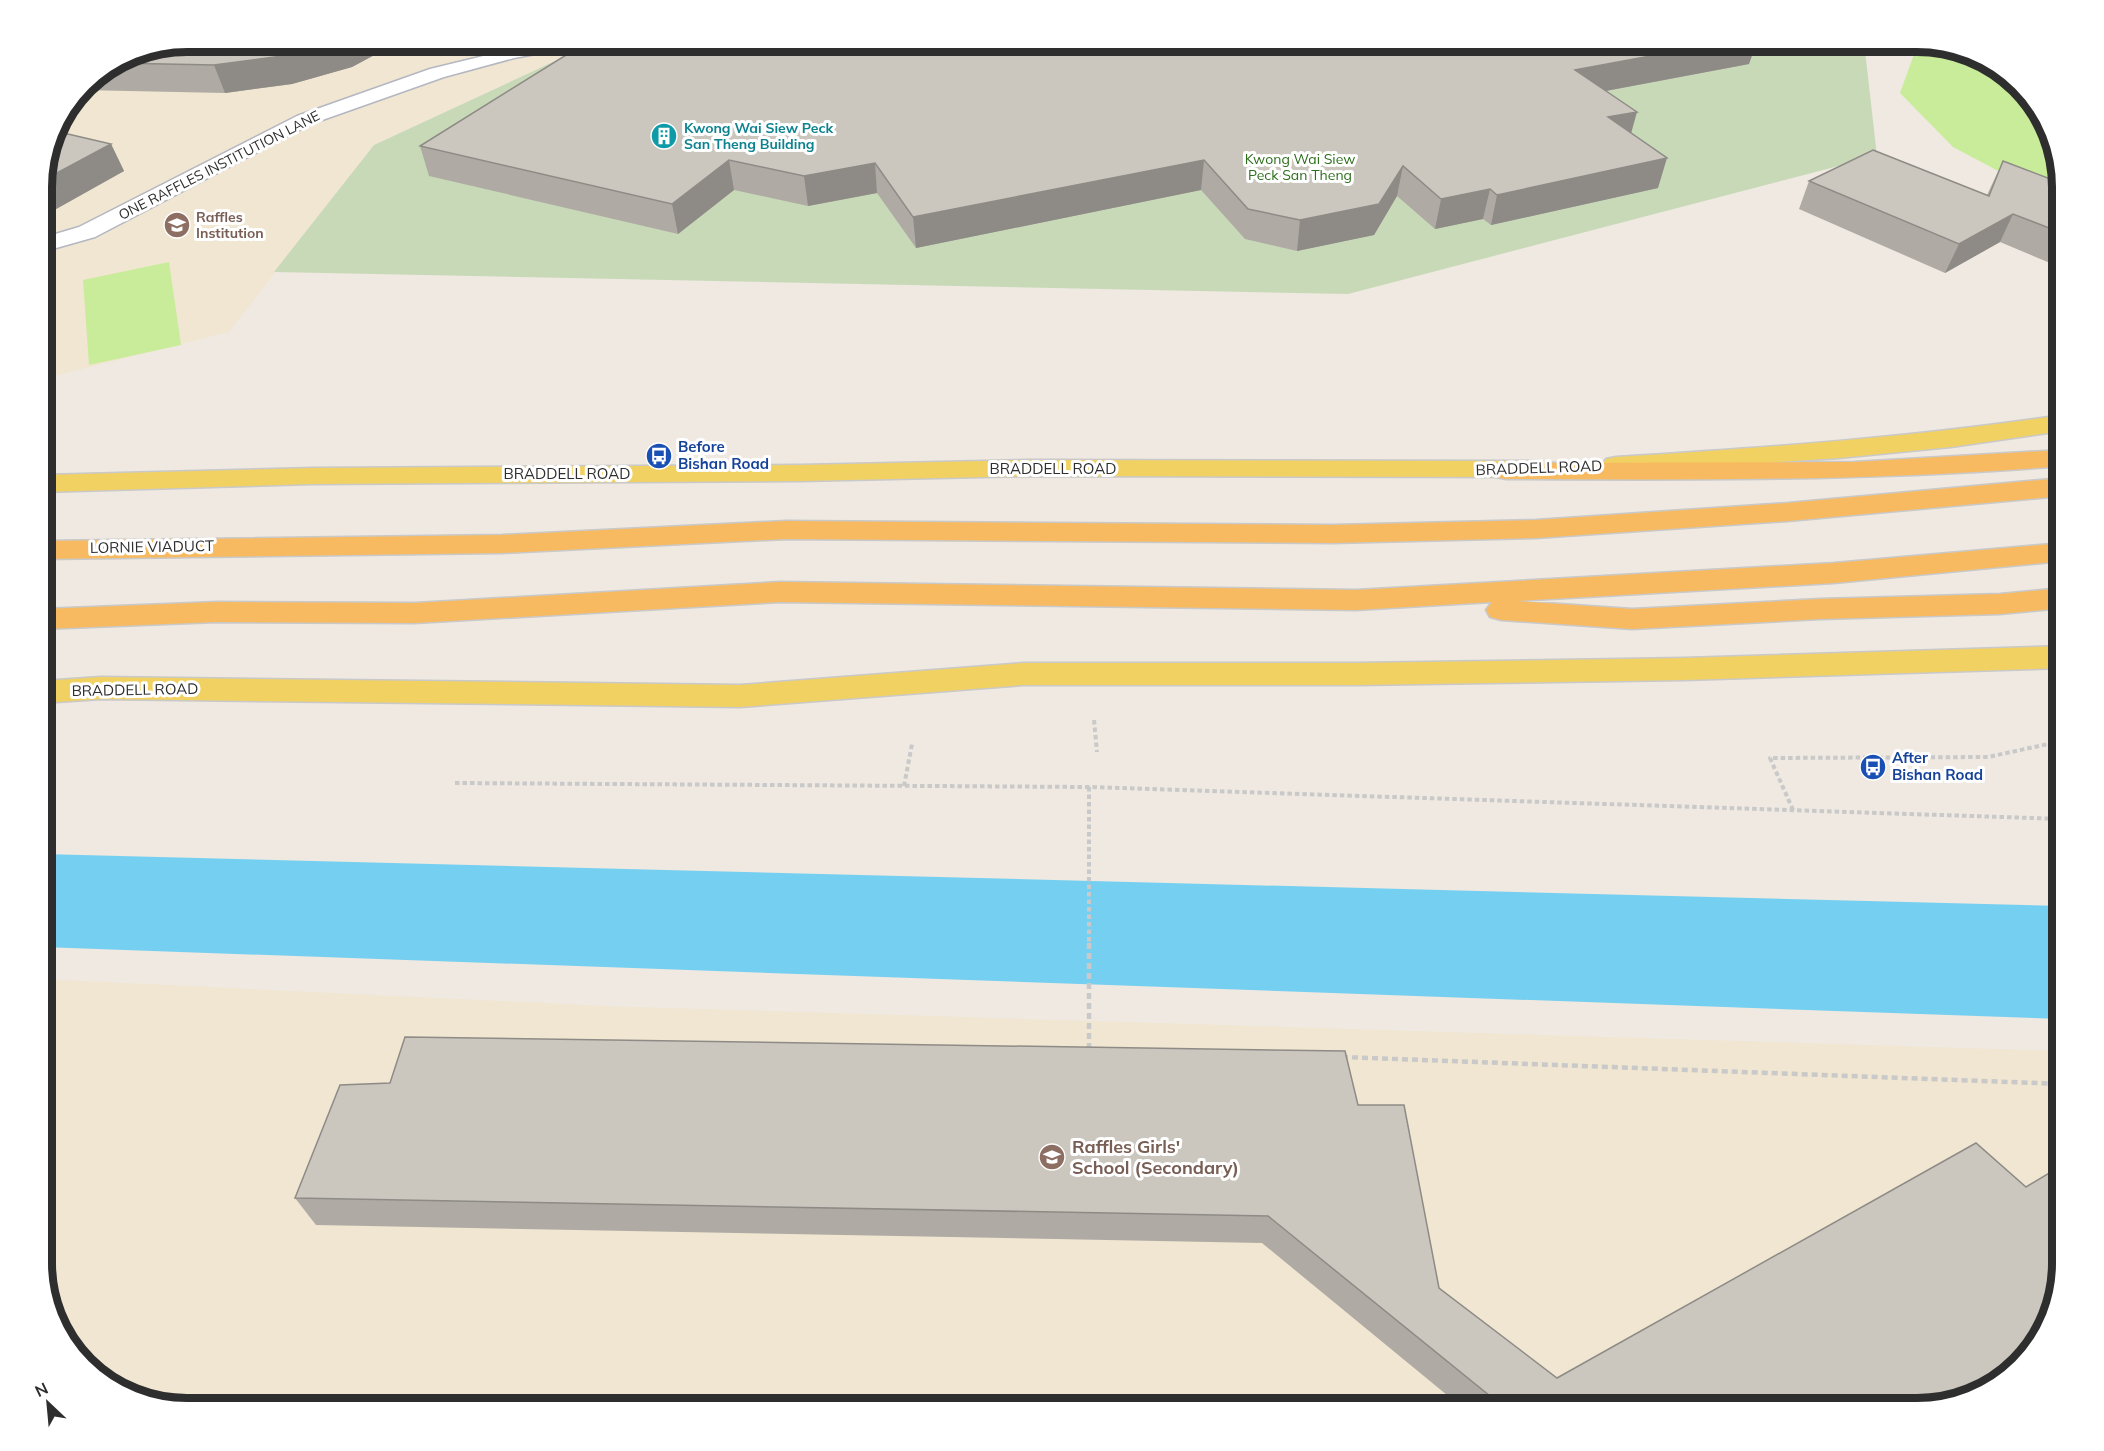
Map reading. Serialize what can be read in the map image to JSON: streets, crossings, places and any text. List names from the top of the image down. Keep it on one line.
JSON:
{"streets":{"highway":["LORNIE VIADUCT"],"main road":["BRADDELL ROAD"],"lane":["ONE RAFFLES INSTITUTION LANE"]},"parks":["Kwong Wai Siew Peck San Theng"],"places":{"building":["Kwong Wai Siew Peck San Theng Building"],"school or university":["Raffles Institution","Raffles Girls' School (Secondary)"],"bus stop":["Before Bishan Road","After Bishan Road"]},"north":"top left"}
